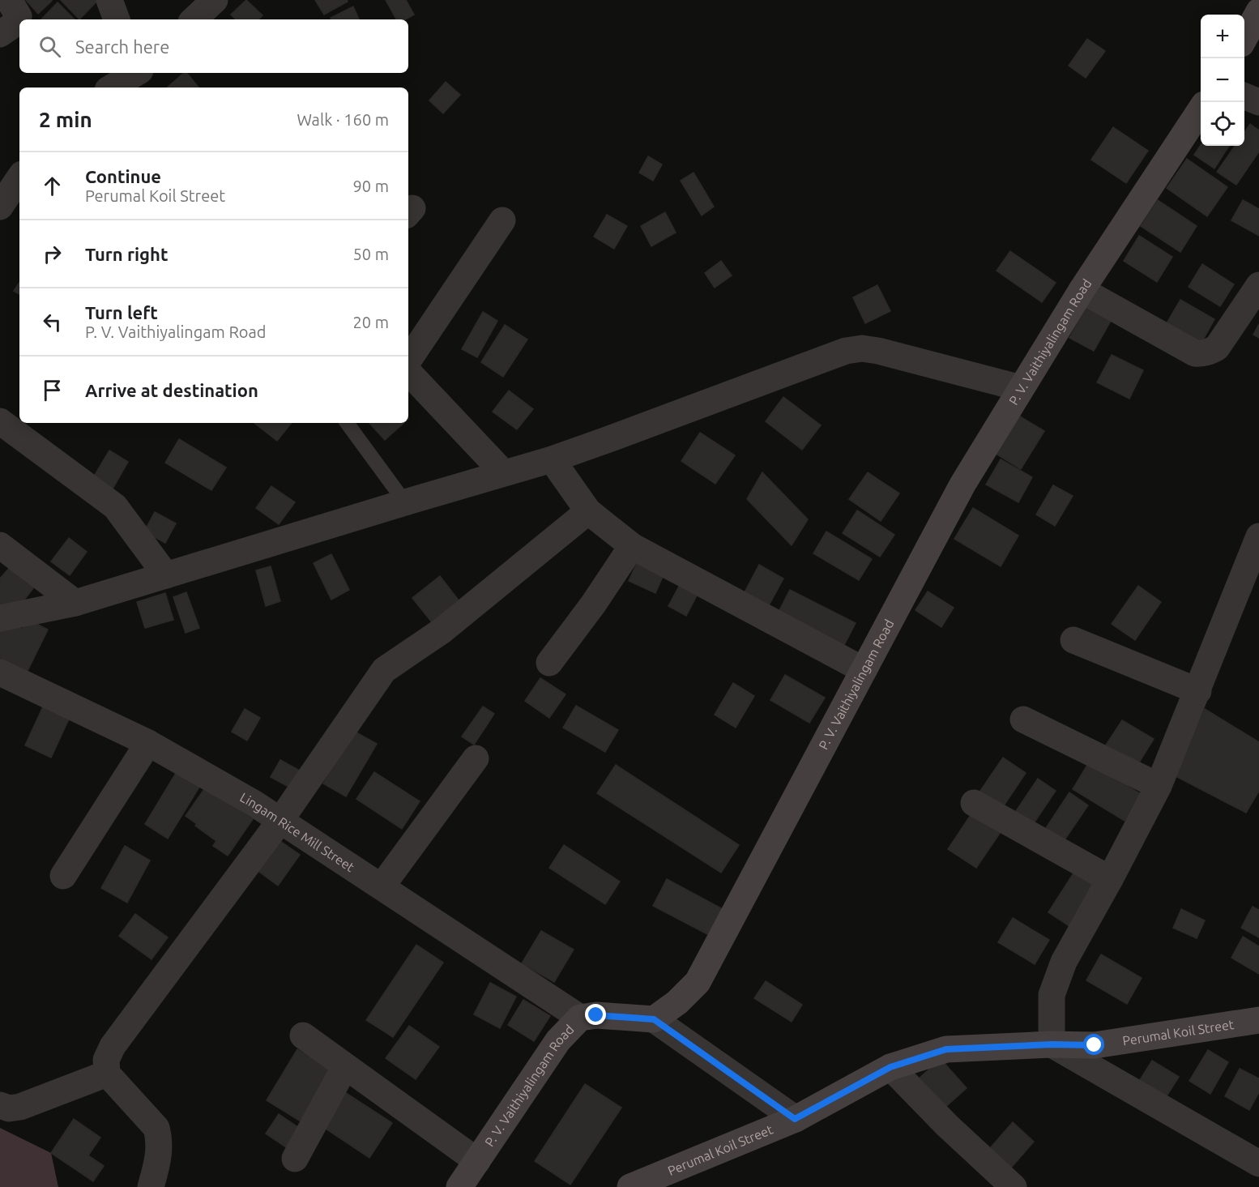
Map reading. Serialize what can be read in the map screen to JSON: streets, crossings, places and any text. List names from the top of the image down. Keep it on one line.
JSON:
{"streets":{"street":["P. V. Vaithiyalingam Road","Lingam Rice Mill Street","Perumal Koil Street"]},"crossings":[["P. V. Vaithiyalingam Road","Lingam Rice Mill Street"]],"page":{"map_buttons":["+","−"],"search":"Search here","heading":["2 min","Walk · 160 m"],"list":[["Continue","Perumal Koil Street","90 m"],["Turn right","50 m"],["Turn left","P. V. Vaithiyalingam Road","20 m"],"Arrive at destination"]}}
